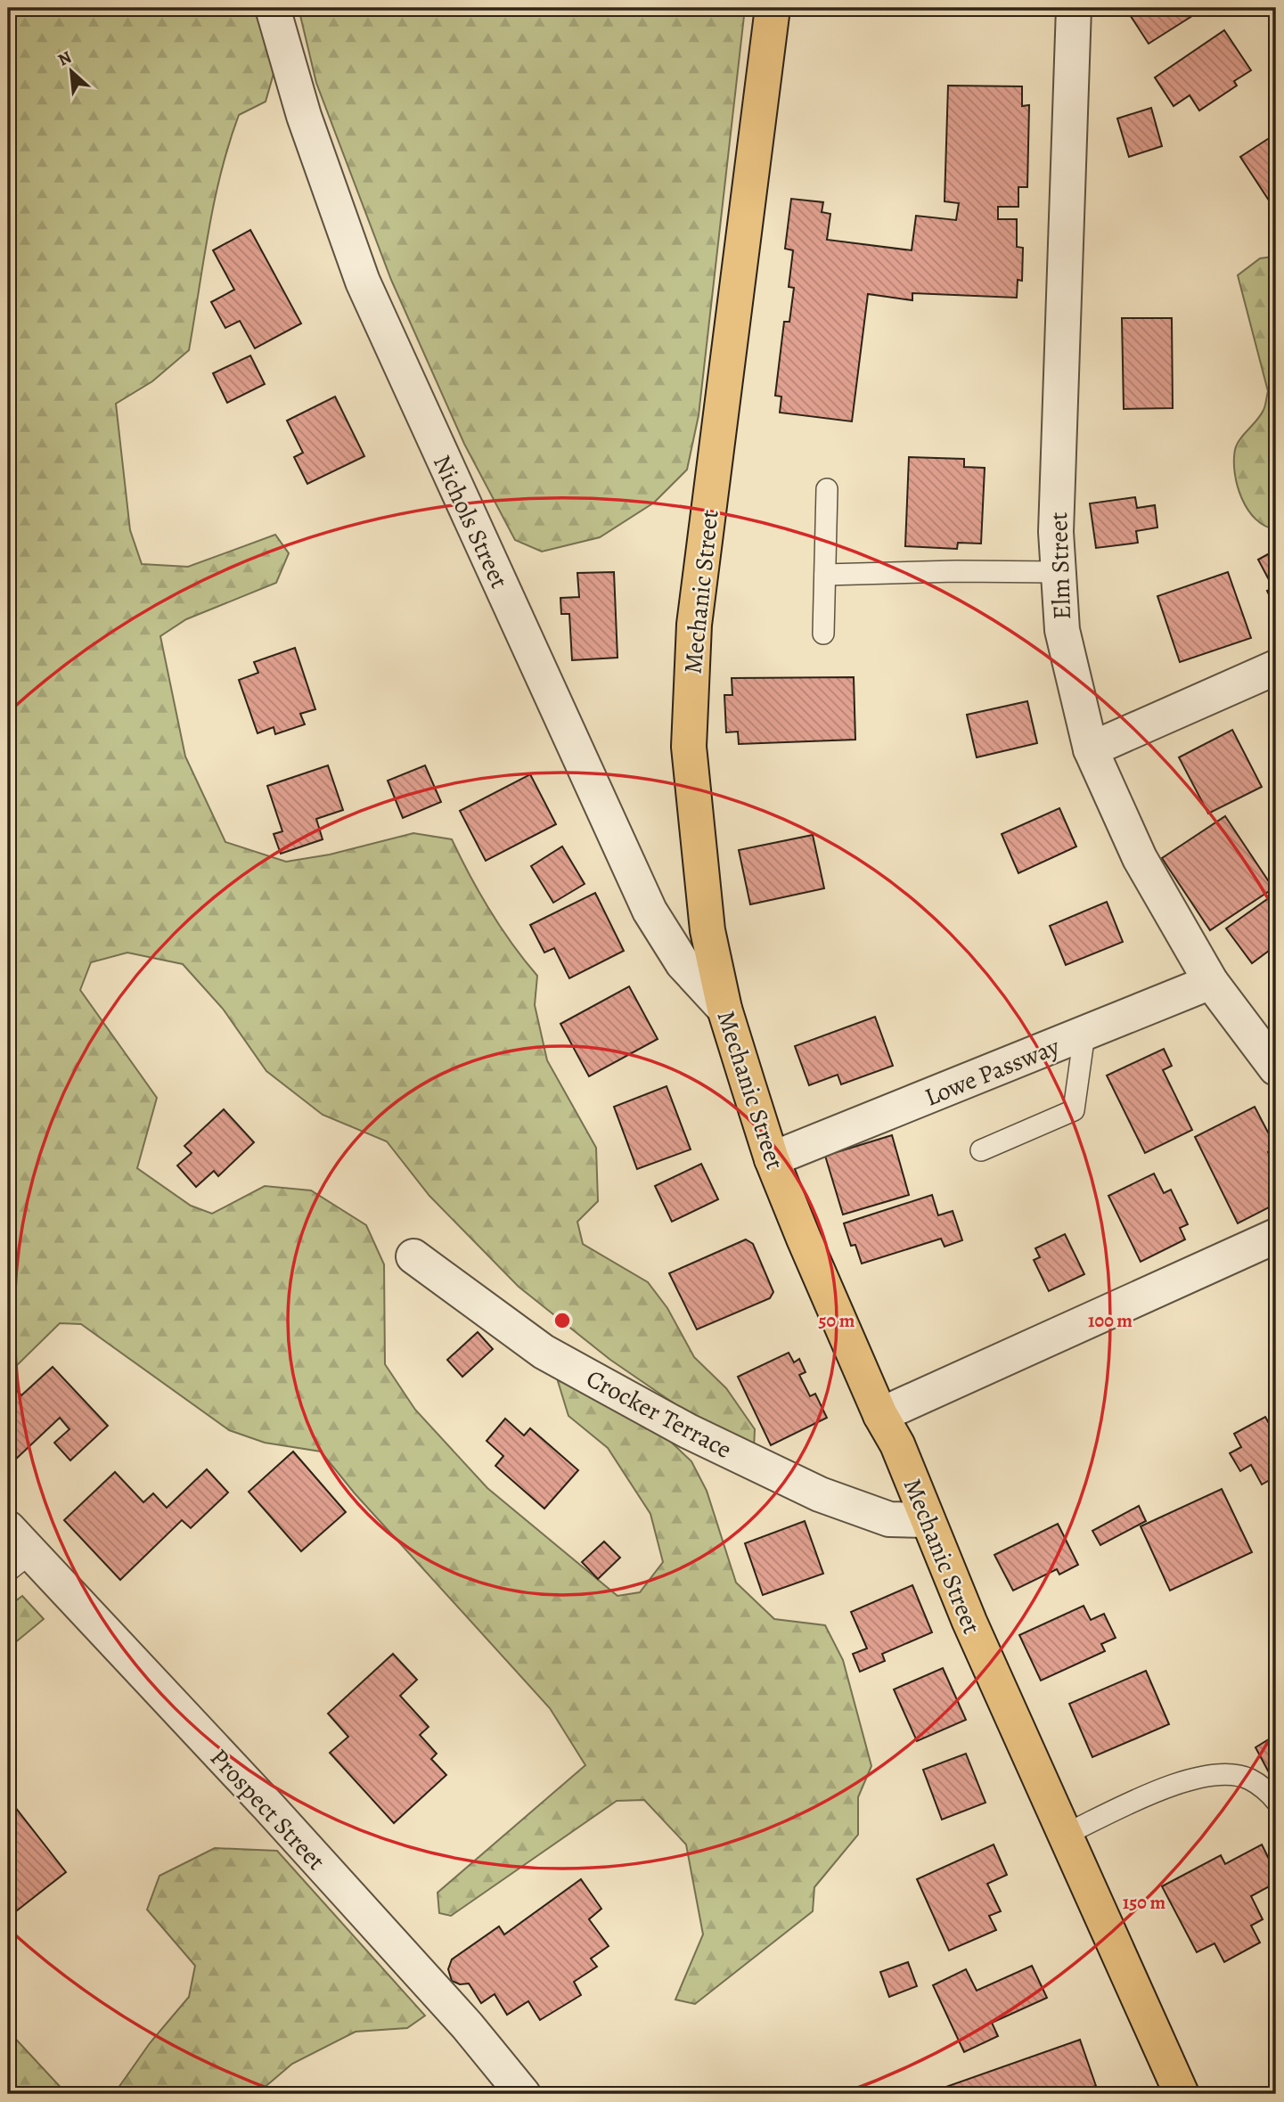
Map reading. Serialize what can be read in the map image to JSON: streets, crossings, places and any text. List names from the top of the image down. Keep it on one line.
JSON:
{"streets":{"main road":["Mechanic Street"],"street":["Nichols Street","Elm Street","Lowe Passway","Crocker Terrace","Prospect Street"]},"crossings":[["Nichols Street","Mechanic Street"],["Elm Street","Lowe Passway"],["Mechanic Street","Lowe Passway"],["Mechanic Street","Crocker Terrace"]],"north":"top left","rings":["50 m","100 m","150 m"]}
